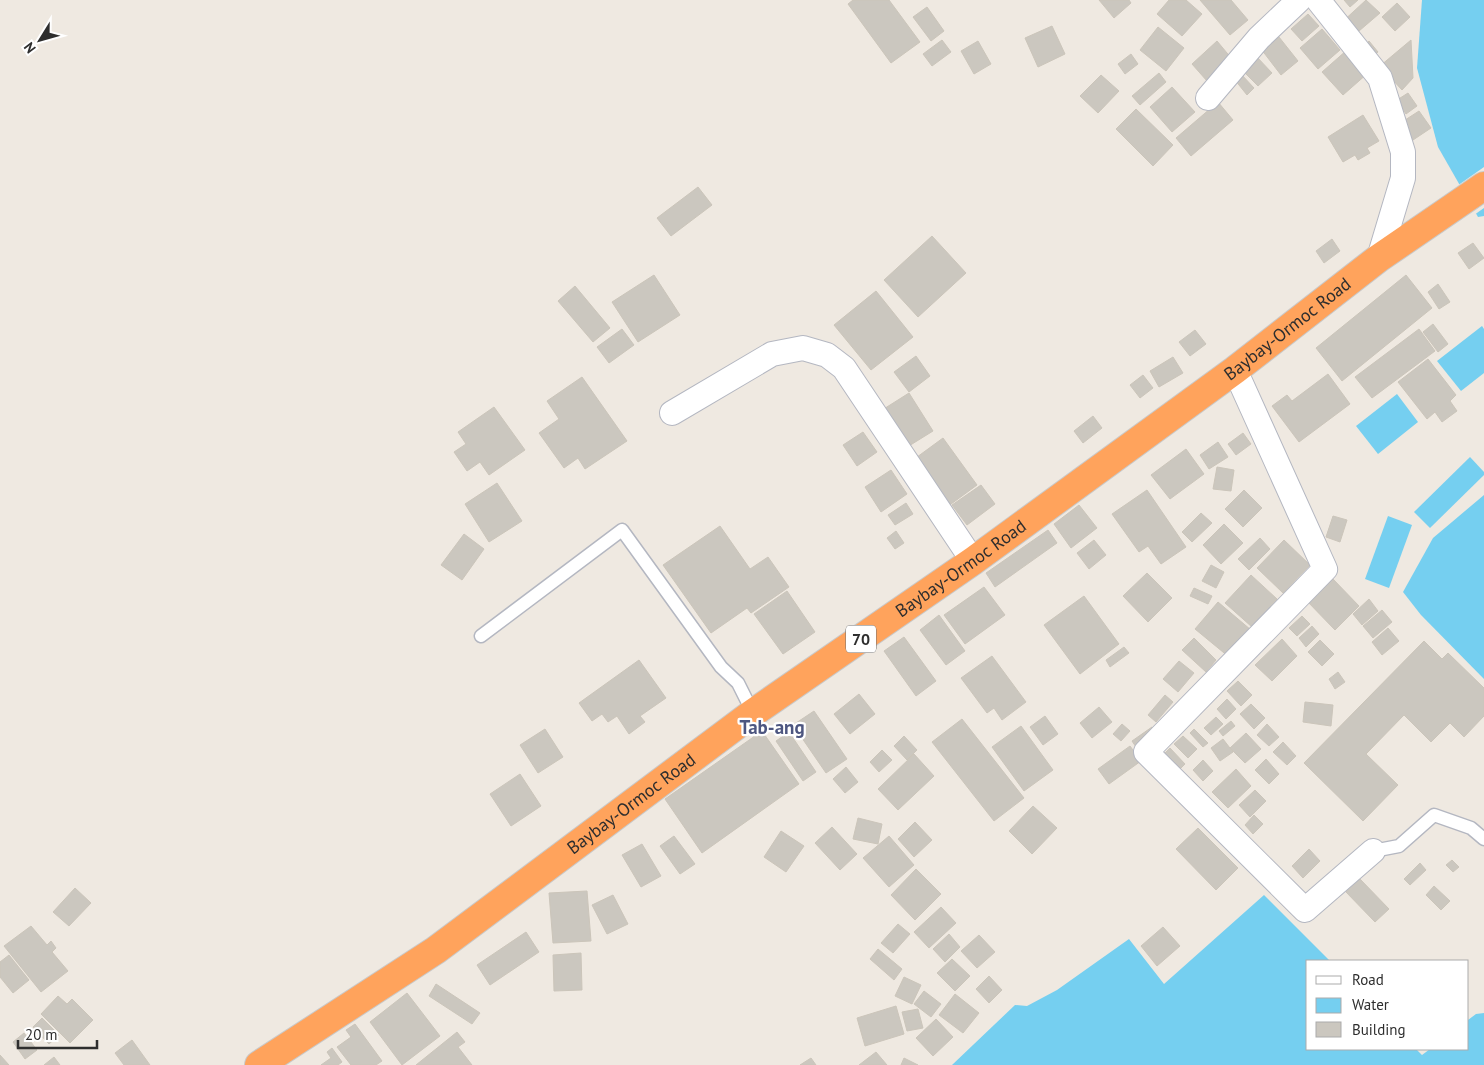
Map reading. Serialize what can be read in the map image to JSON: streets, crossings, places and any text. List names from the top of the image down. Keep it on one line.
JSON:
{"streets":{"highway":["Baybay-Ormoc Road","70"]},"districts":["Tab-ang"],"legend":["Road","Water","Building"],"scale_bar":"20 m","north":"bottom left"}
